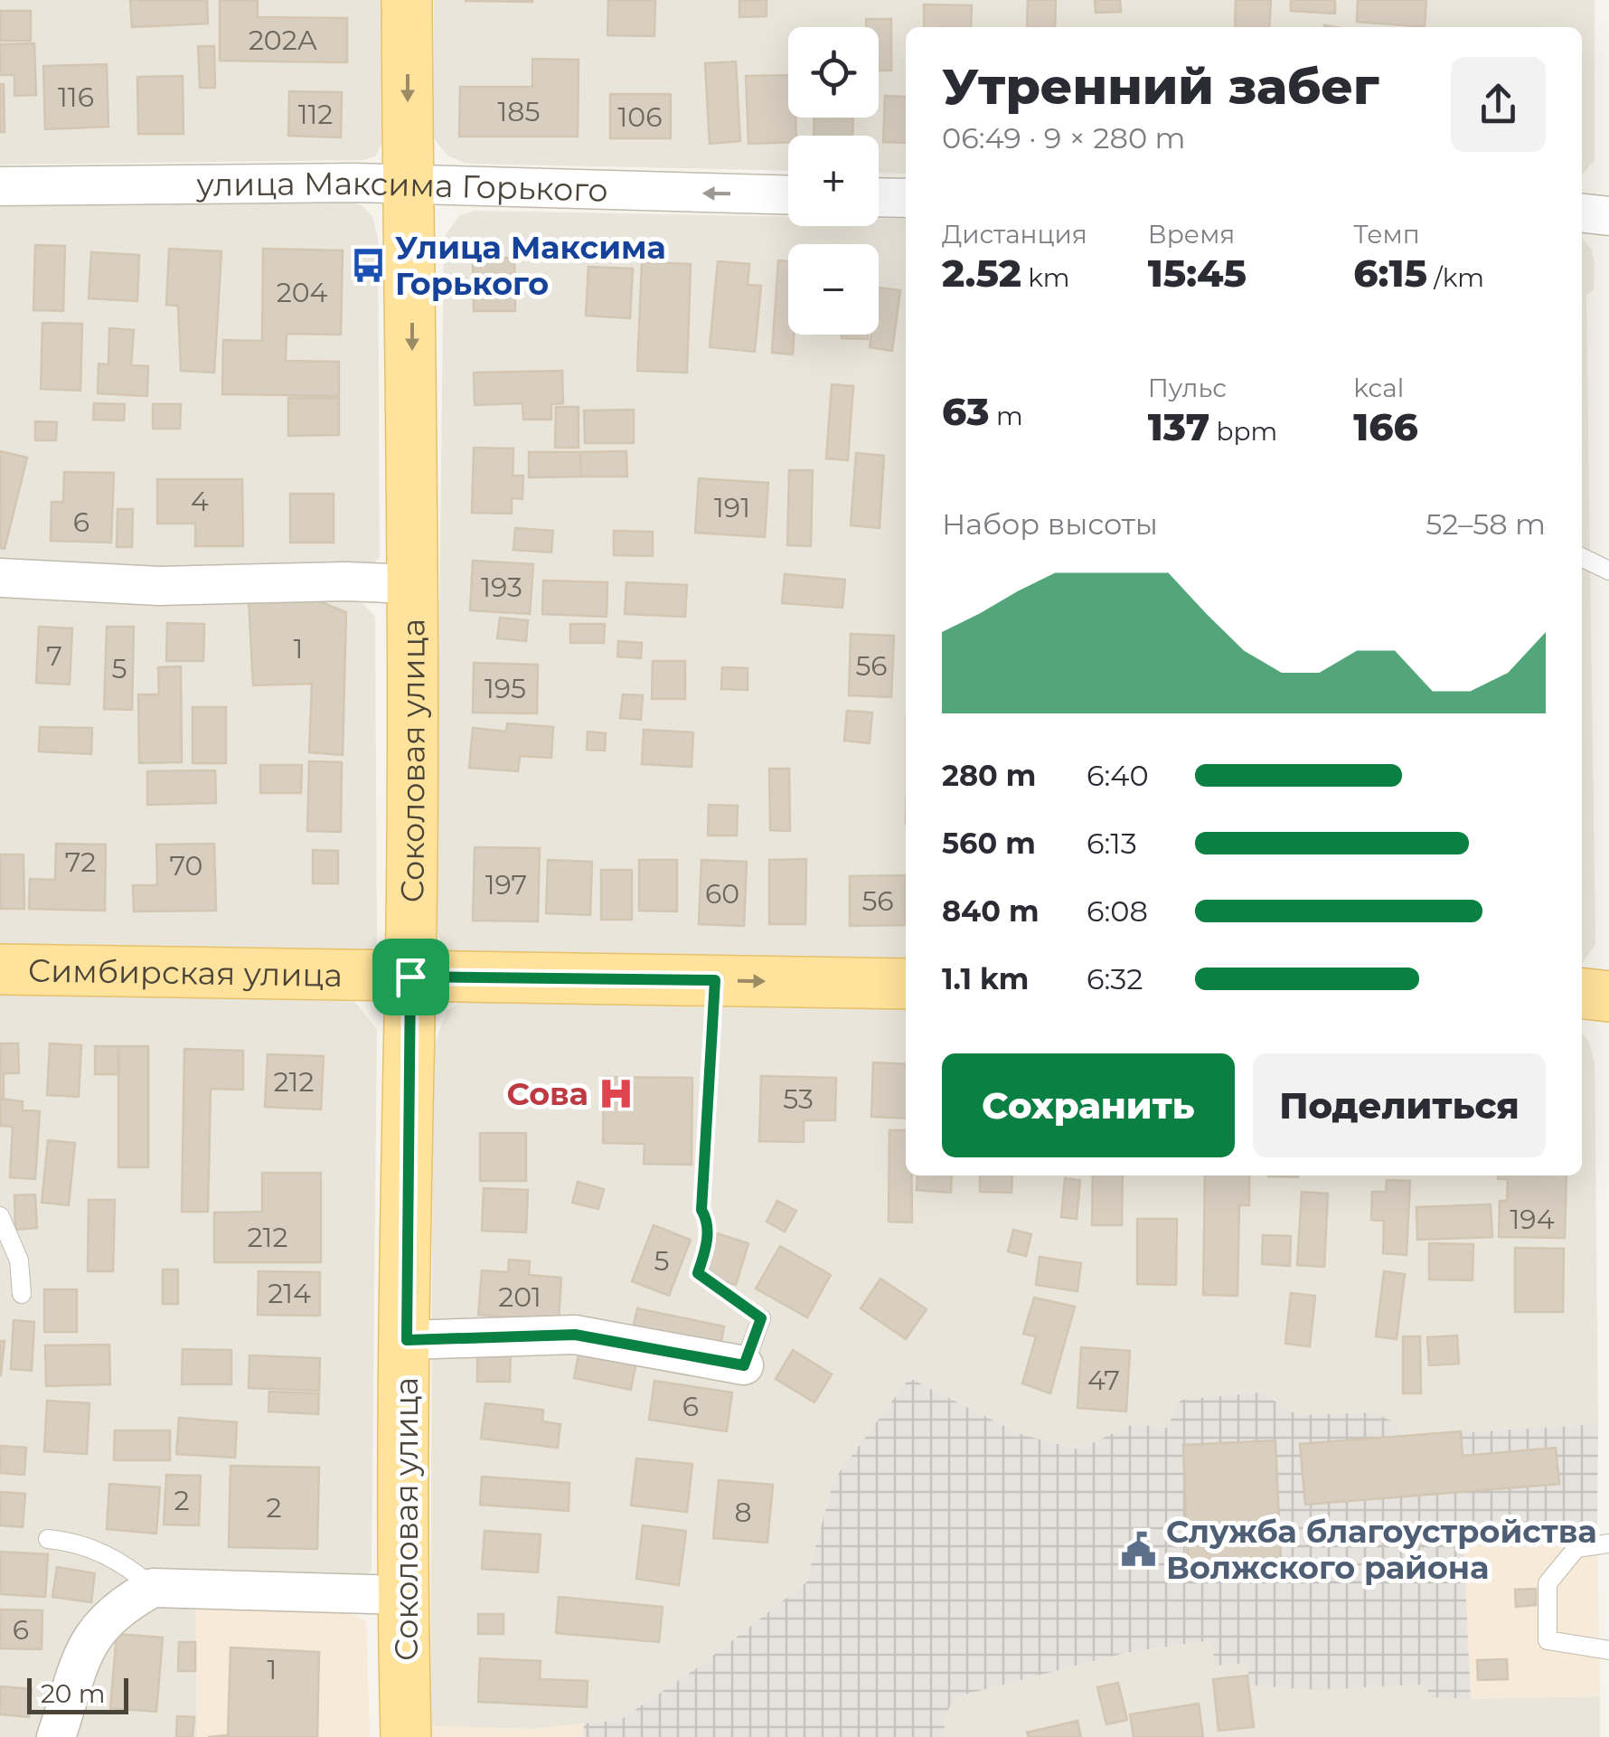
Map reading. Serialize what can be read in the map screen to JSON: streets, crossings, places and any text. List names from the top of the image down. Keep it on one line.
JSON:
{"streets":{"main road":["Соколовая улица","Симбирская улица"],"street":["улица Максима Горького"]},"crossings":[["улица Максима Горького","Соколовая улица"],["Соколовая улица","Симбирская улица"]],"one_way":["улица Максима Горького"],"places":{"bus stop":["Улица Максима Горького"],"hospital":["Сова"],"public building":["Служба благоустройства Волжского района"]},"house_numbers":["202А","116","185","112","106","204","4","191","6","193","1","7","56","5","195","72","70","197","60","56","212","53","194","212","5","214","201","47","6","2","2","8","6","1"],"scale_bar":"20 m","page":{"map_buttons":["+","−"],"heading":["Утренний забег","06:49 · 9 × 280 m"],"stats":[["Дистанция","2.52 km"],["Время","15:45"],["Темп","6:15 /km"],["63 m"],["Пульс","137 bpm"],["kcal","166"]],"chart":["Набор высоты","52–58 m"],"list":[{"name":"280 m","note":"6:40"},{"name":"560 m","note":"6:13"},{"name":"840 m","note":"6:08"},{"name":"1.1 km","note":"6:32"}],"buttons":["Сохранить","Поделиться"],"scale":"20 m"}}
